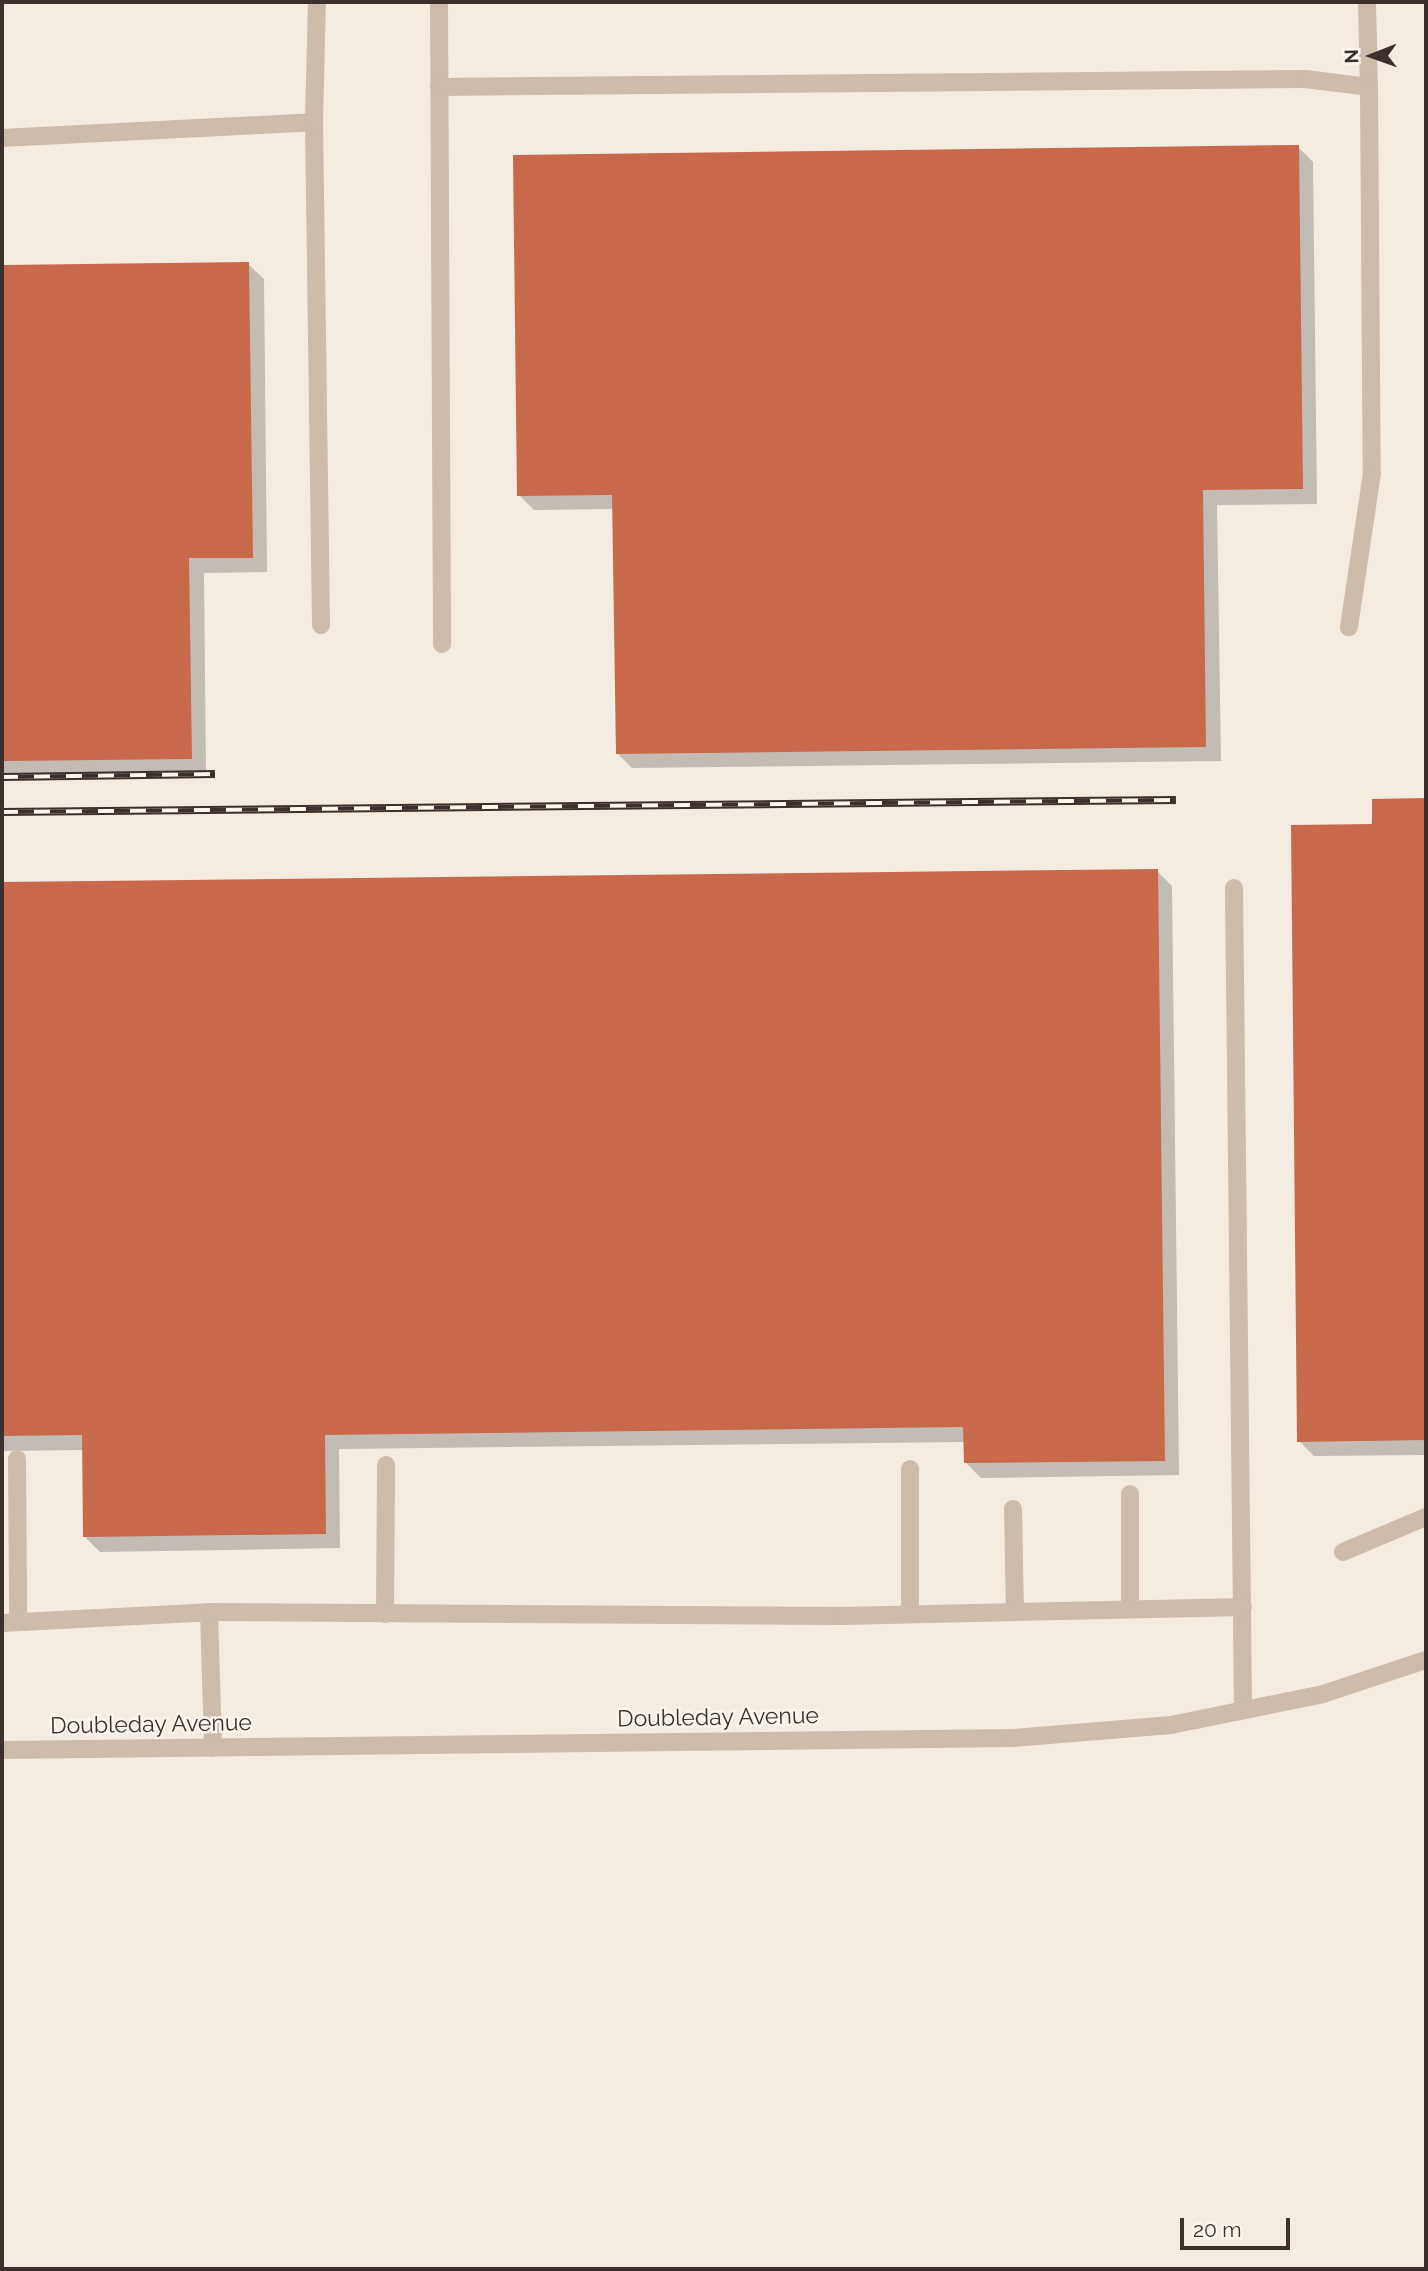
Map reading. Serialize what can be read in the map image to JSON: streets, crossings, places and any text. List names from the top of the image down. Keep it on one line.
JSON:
{"streets":{"street":["Doubleday Avenue"]},"scale_bar":"20 m","north":"left"}
